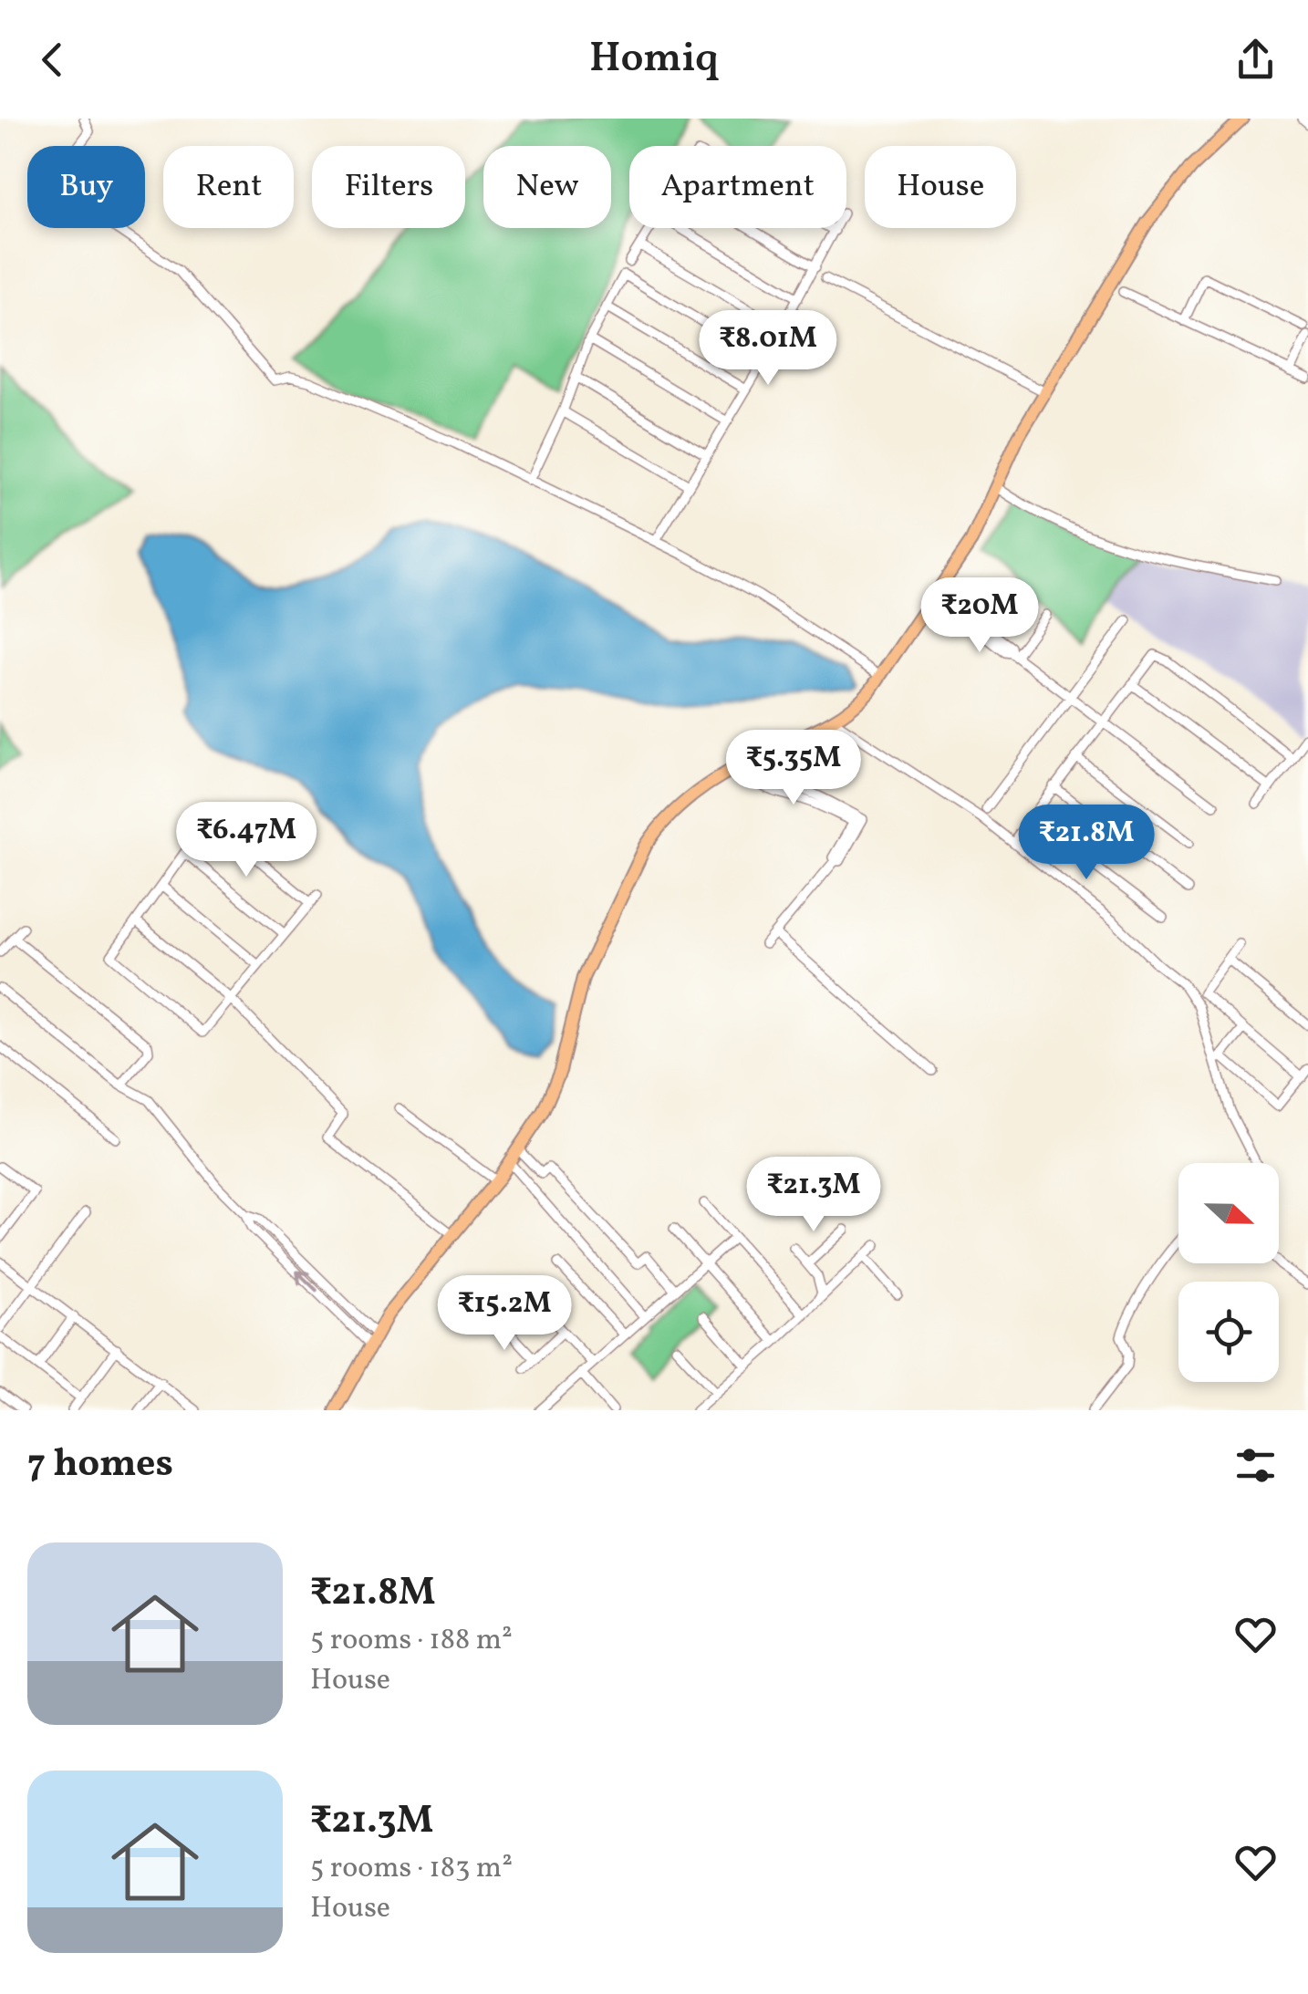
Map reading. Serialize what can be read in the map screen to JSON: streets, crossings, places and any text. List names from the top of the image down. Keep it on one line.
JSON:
{"north":"right","page":{"header":"Homiq","chip":["Buy","Rent","Filters","New","Apartment","House"],"price":["₹8.01M","₹20M","₹5.35M","₹6.47M","₹21.8M","₹21.3M","₹15.2M"],"heading":"7 homes","list":[{"name":"₹21.8M","note":"5 rooms · 188 m² · House"},{"name":"₹21.3M","note":"5 rooms · 183 m² · House"}]}}
